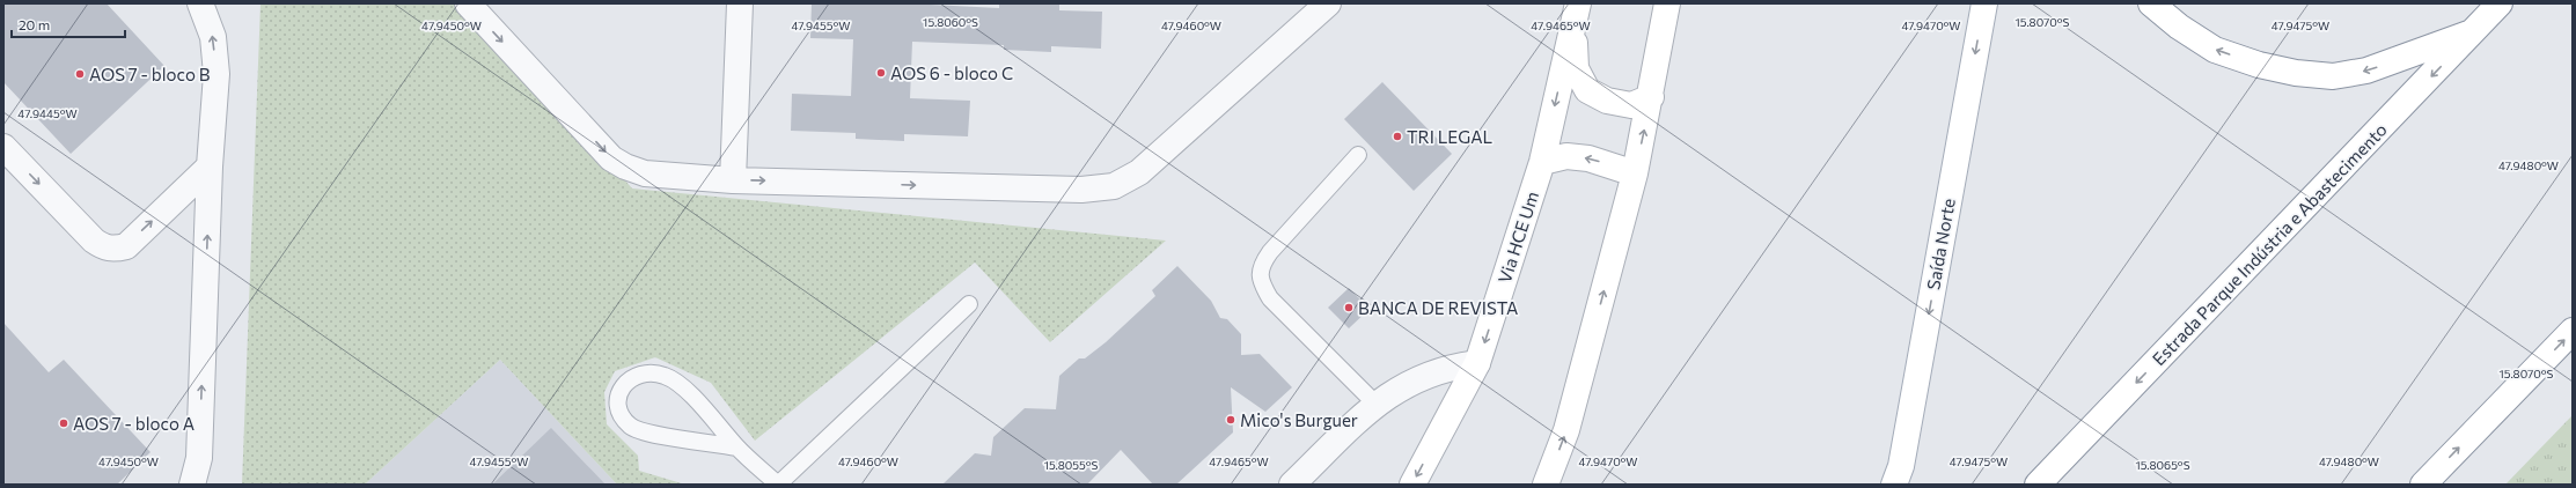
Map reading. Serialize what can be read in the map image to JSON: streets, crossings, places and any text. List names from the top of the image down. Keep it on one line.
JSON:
{"streets":{"main road":["Via HCE Um","Saída Norte","Estrada Parque Indústria e Abastecimento"]},"one_way":["Saída Norte","Estrada Parque Indústria e Abastecimento"],"places":["AOS 6 - bloco C","AOS 7 - bloco B","TRI LEGAL","BANCA DE REVISTA","Mico's Burguer","AOS 7 - bloco A"],"scale_bar":"20 m","coordinates":["15.8060°S","15.8070°S","47.9450°W","47.9455°W","47.9460°W","47.9465°W","47.9470°W","47.9475°W","47.9445°W","47.9480°W","15.8055°S","15.8065°S"]}
